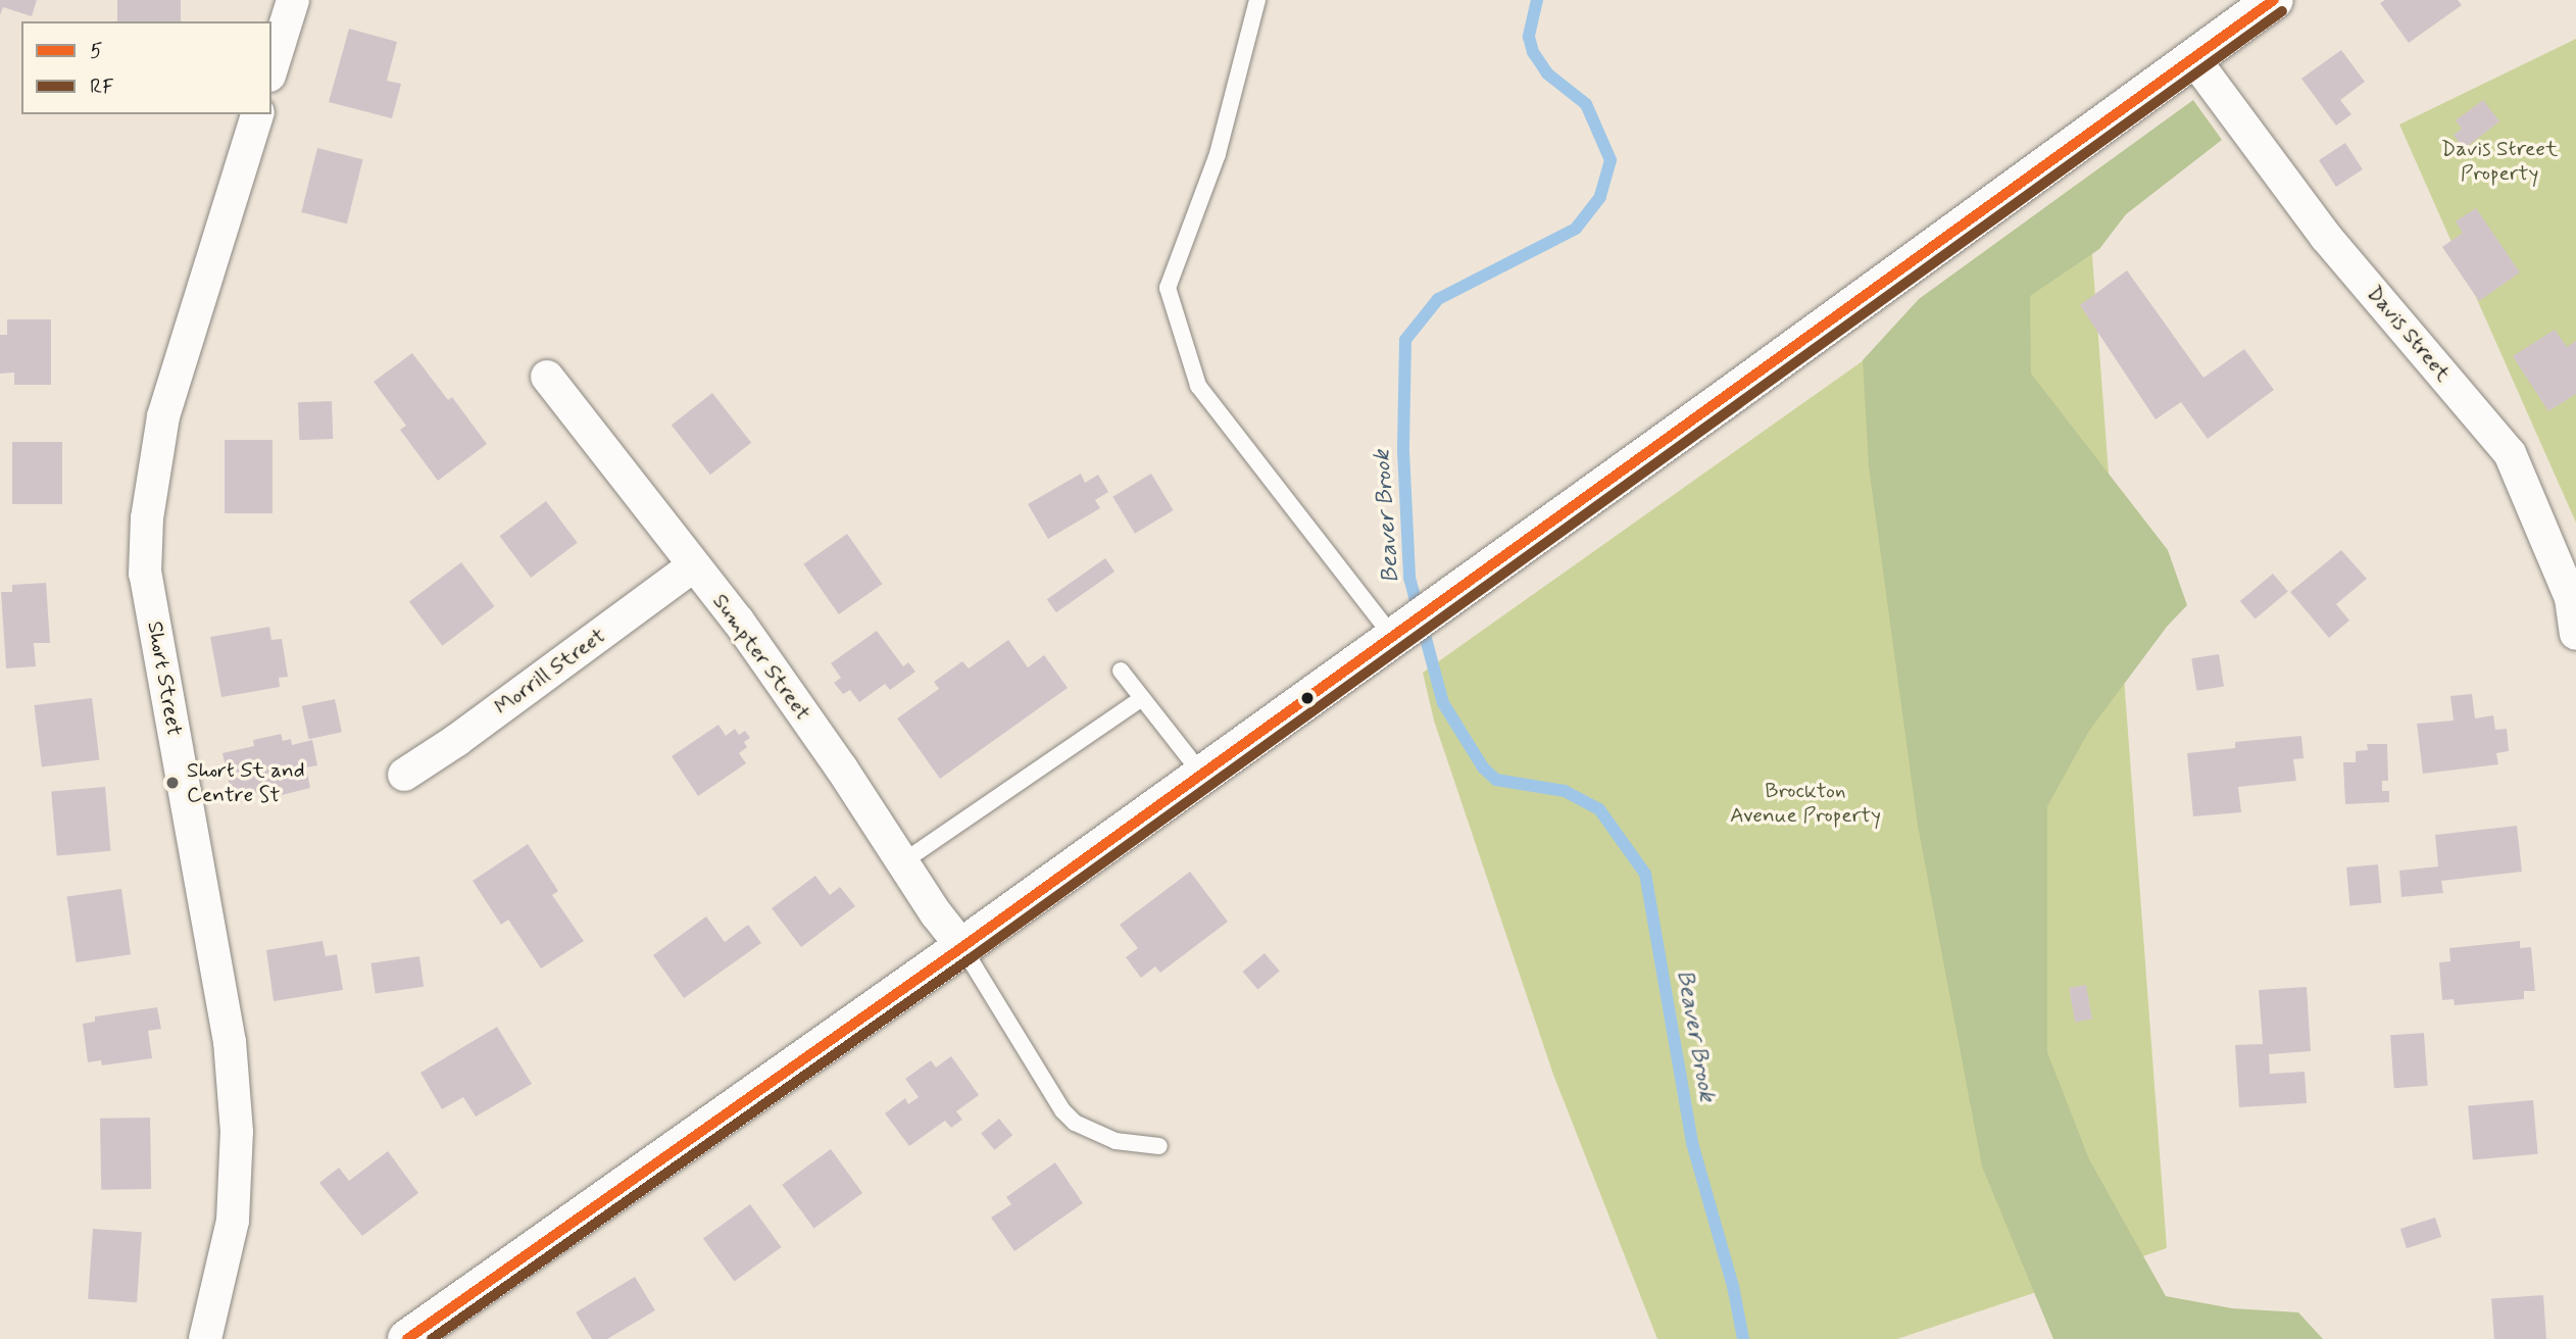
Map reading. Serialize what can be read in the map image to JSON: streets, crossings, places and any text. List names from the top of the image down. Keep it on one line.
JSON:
{"streets":{"street":["Davis Street","Sumpter Street","Morrill Street","Short Street"]},"crossings":[["Sumpter Street","Morrill Street"]],"water":["Beaver Brook"],"parks":["Davis Street Property","Brockton Avenue Property"],"places":["Short St and Centre St"],"lines":["transit line 5","transit line RF"],"legend":["5","RF"]}
